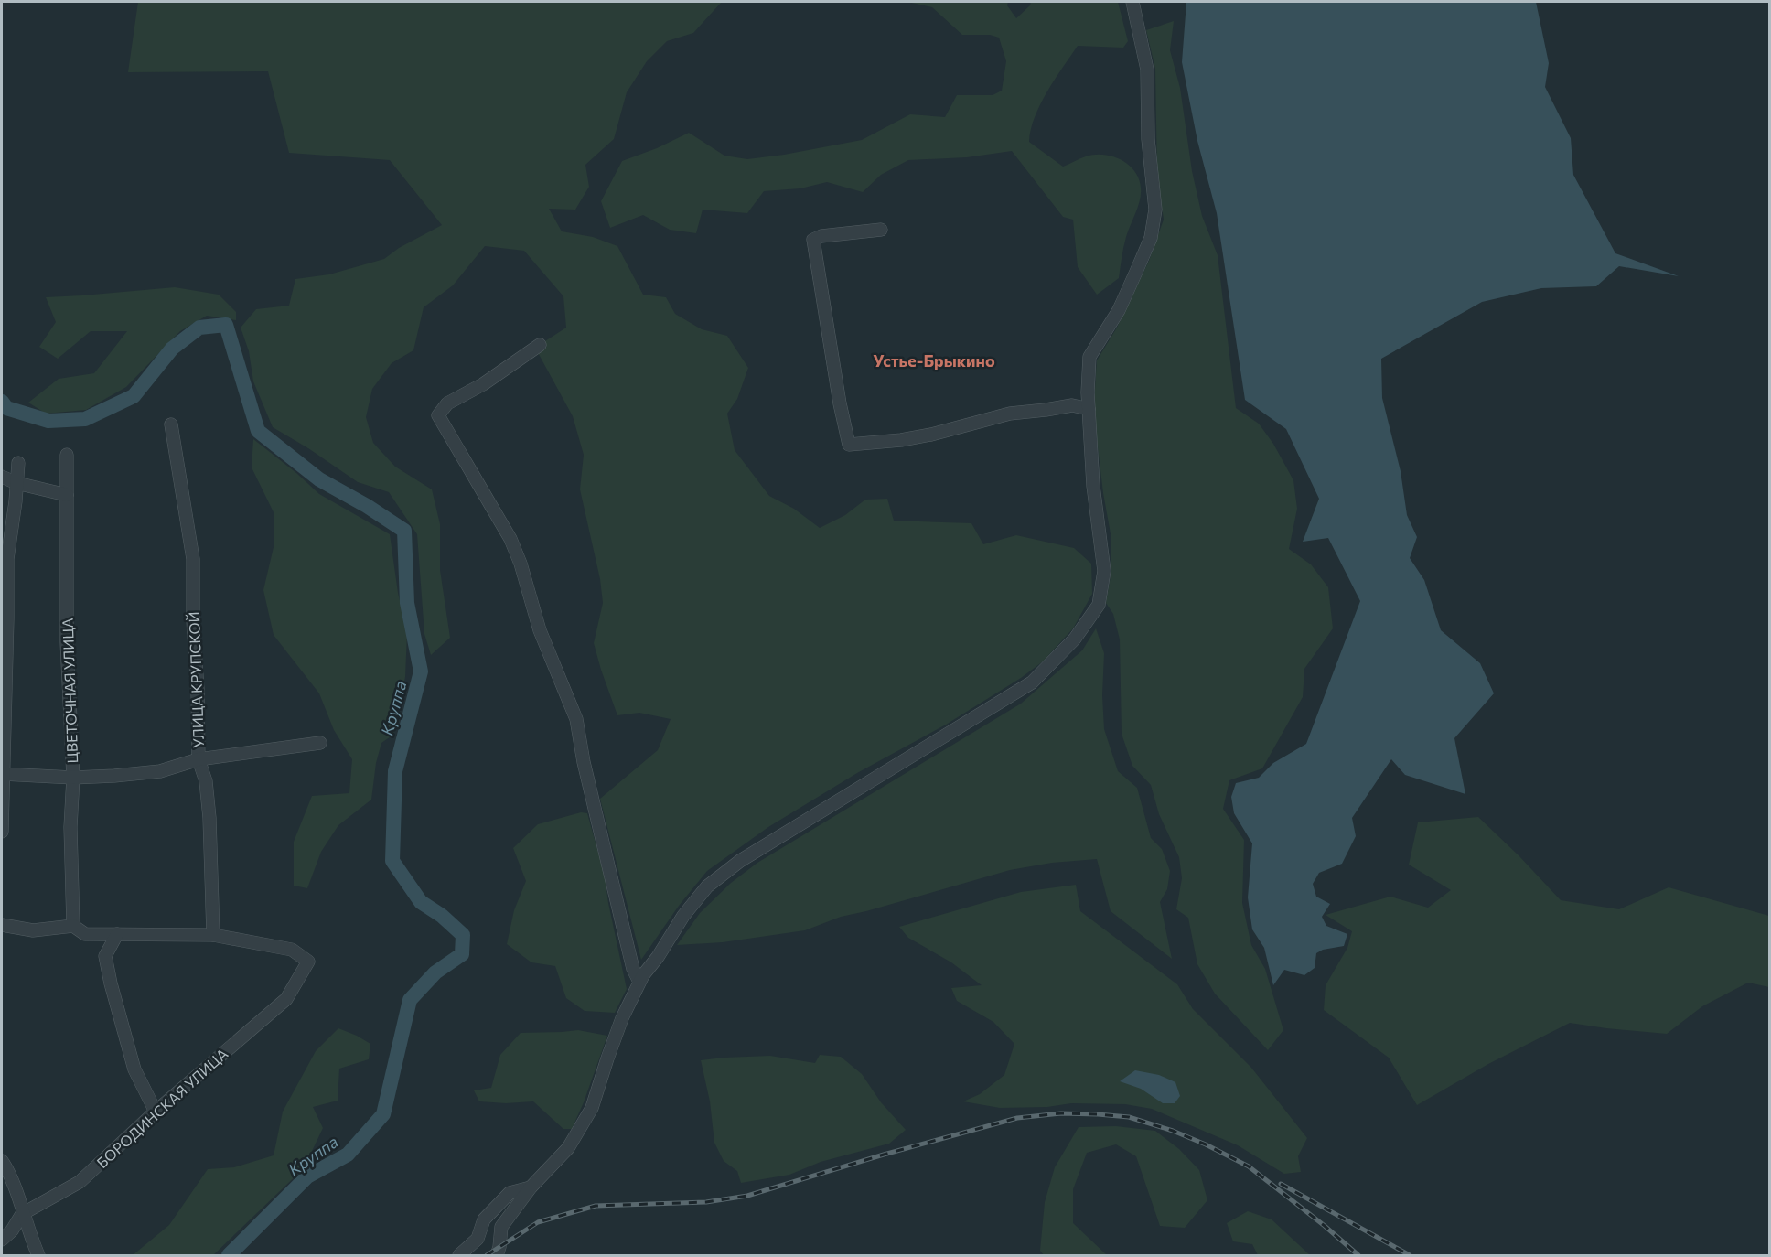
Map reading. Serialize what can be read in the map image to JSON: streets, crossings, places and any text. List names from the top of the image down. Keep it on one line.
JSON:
{"streets":{"street":["УЛИЦА КРУПСКОЙ","ЦВЕТОЧНАЯ УЛИЦА","БОРОДИНСКАЯ УЛИЦА"]},"crossings":[["УЛИЦА КРУПСКОЙ","БОРОДИНСКАЯ УЛИЦА"]],"districts":["Устье-Брыкино"],"water":["Круппа"]}
